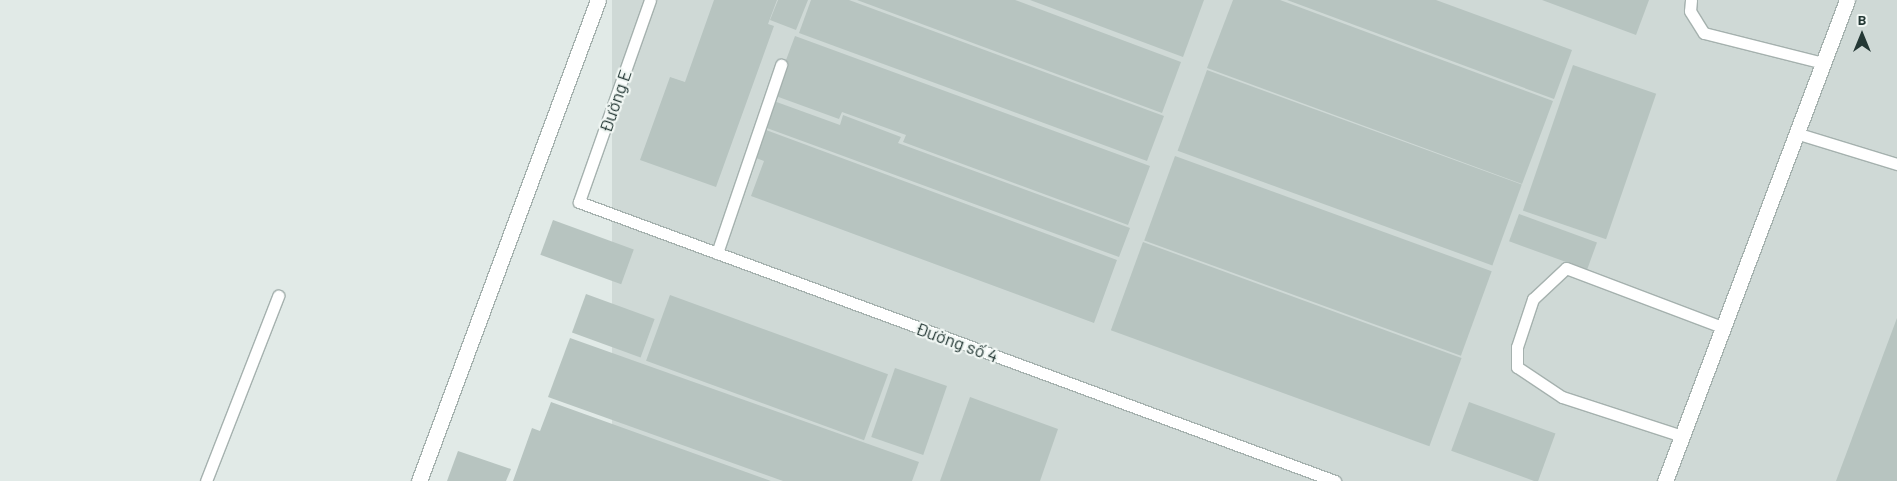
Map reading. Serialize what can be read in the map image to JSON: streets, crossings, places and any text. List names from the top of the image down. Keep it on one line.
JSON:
{"streets":{"lane":["Đường E","Đường số 4"]},"crossings":[["Đường E","Đường số 4"]],"north":"top"}
